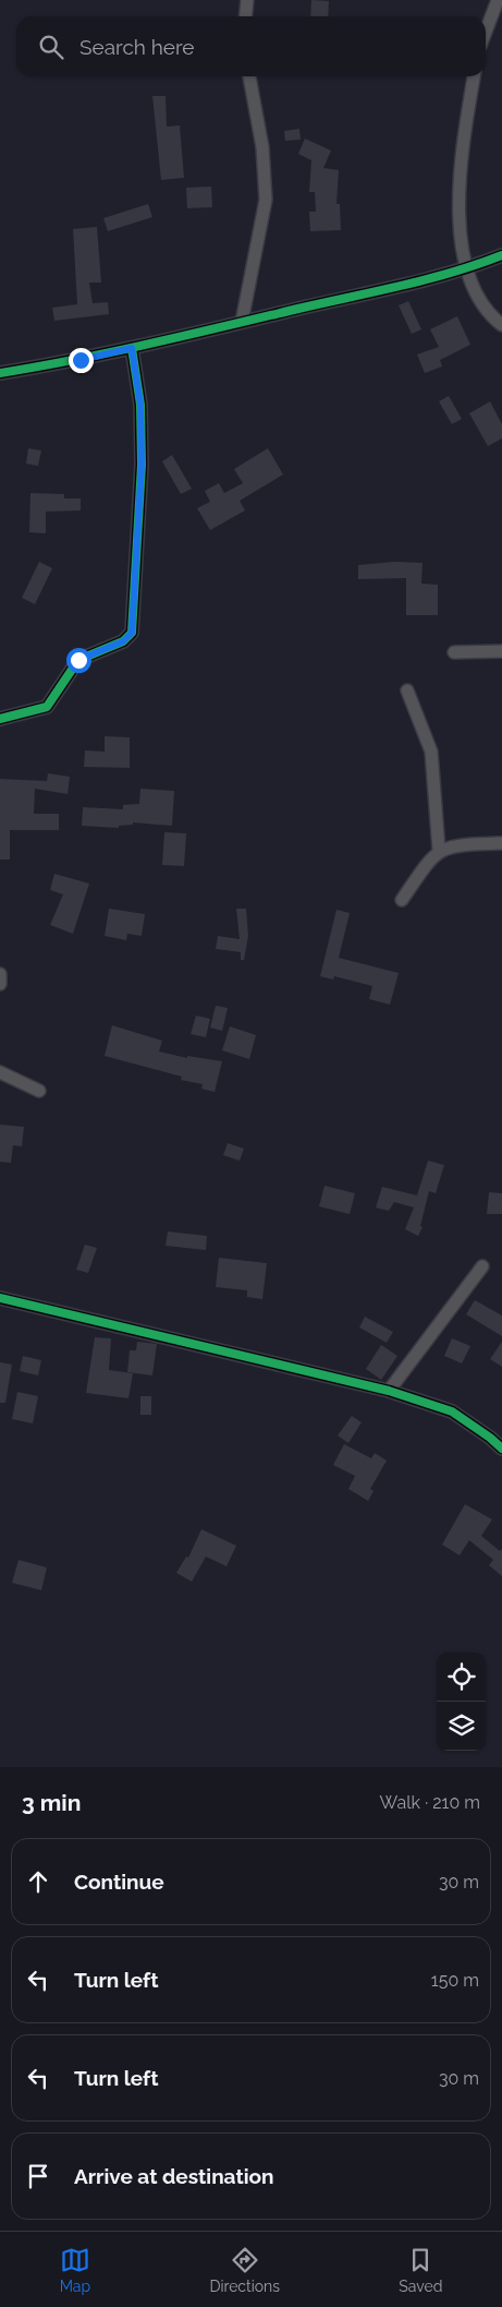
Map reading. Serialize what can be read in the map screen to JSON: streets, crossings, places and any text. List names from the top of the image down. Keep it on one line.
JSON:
{"page":{"search":"Search here","heading":["3 min","Walk · 210 m"],"list":[["Continue","30 m"],["Turn left","150 m"],["Turn left","30 m"],"Arrive at destination"],"nav":["Map","Directions","Saved"]}}
